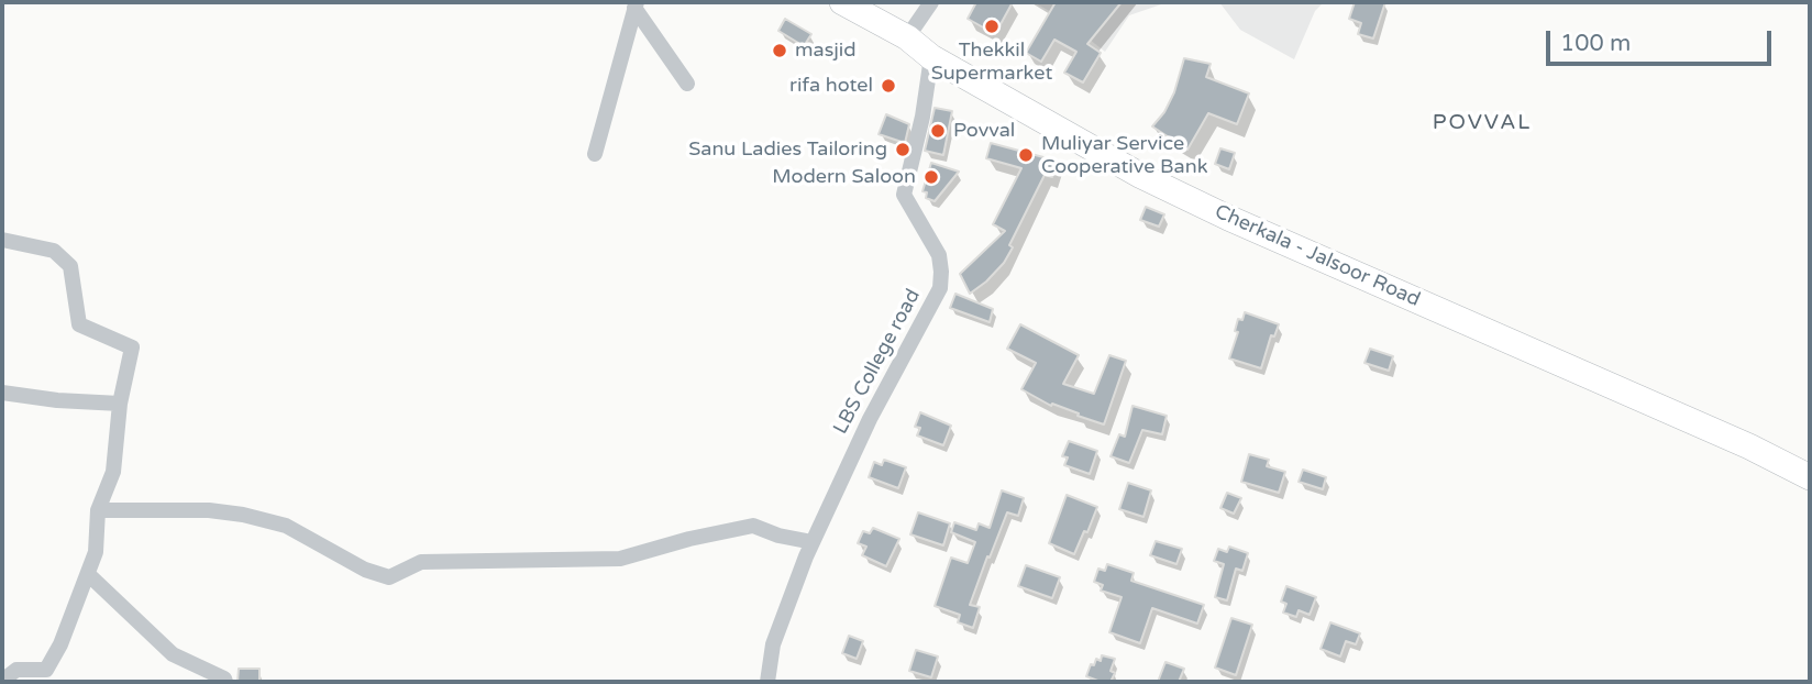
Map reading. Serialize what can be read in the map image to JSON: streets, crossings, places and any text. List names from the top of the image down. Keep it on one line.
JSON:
{"streets":{"main road":["Cherkala - Jalsoor Road"],"street":["LBS College road"]},"crossings":[["Cherkala - Jalsoor Road","LBS College road"]],"districts":["POVVAL"],"places":["Thekkil Supermarket","masjid","rifa hotel","Povval","Sanu Ladies Tailoring","Muliyar Service Cooperative Bank","Modern Saloon"],"scale_bar":"100 m"}
